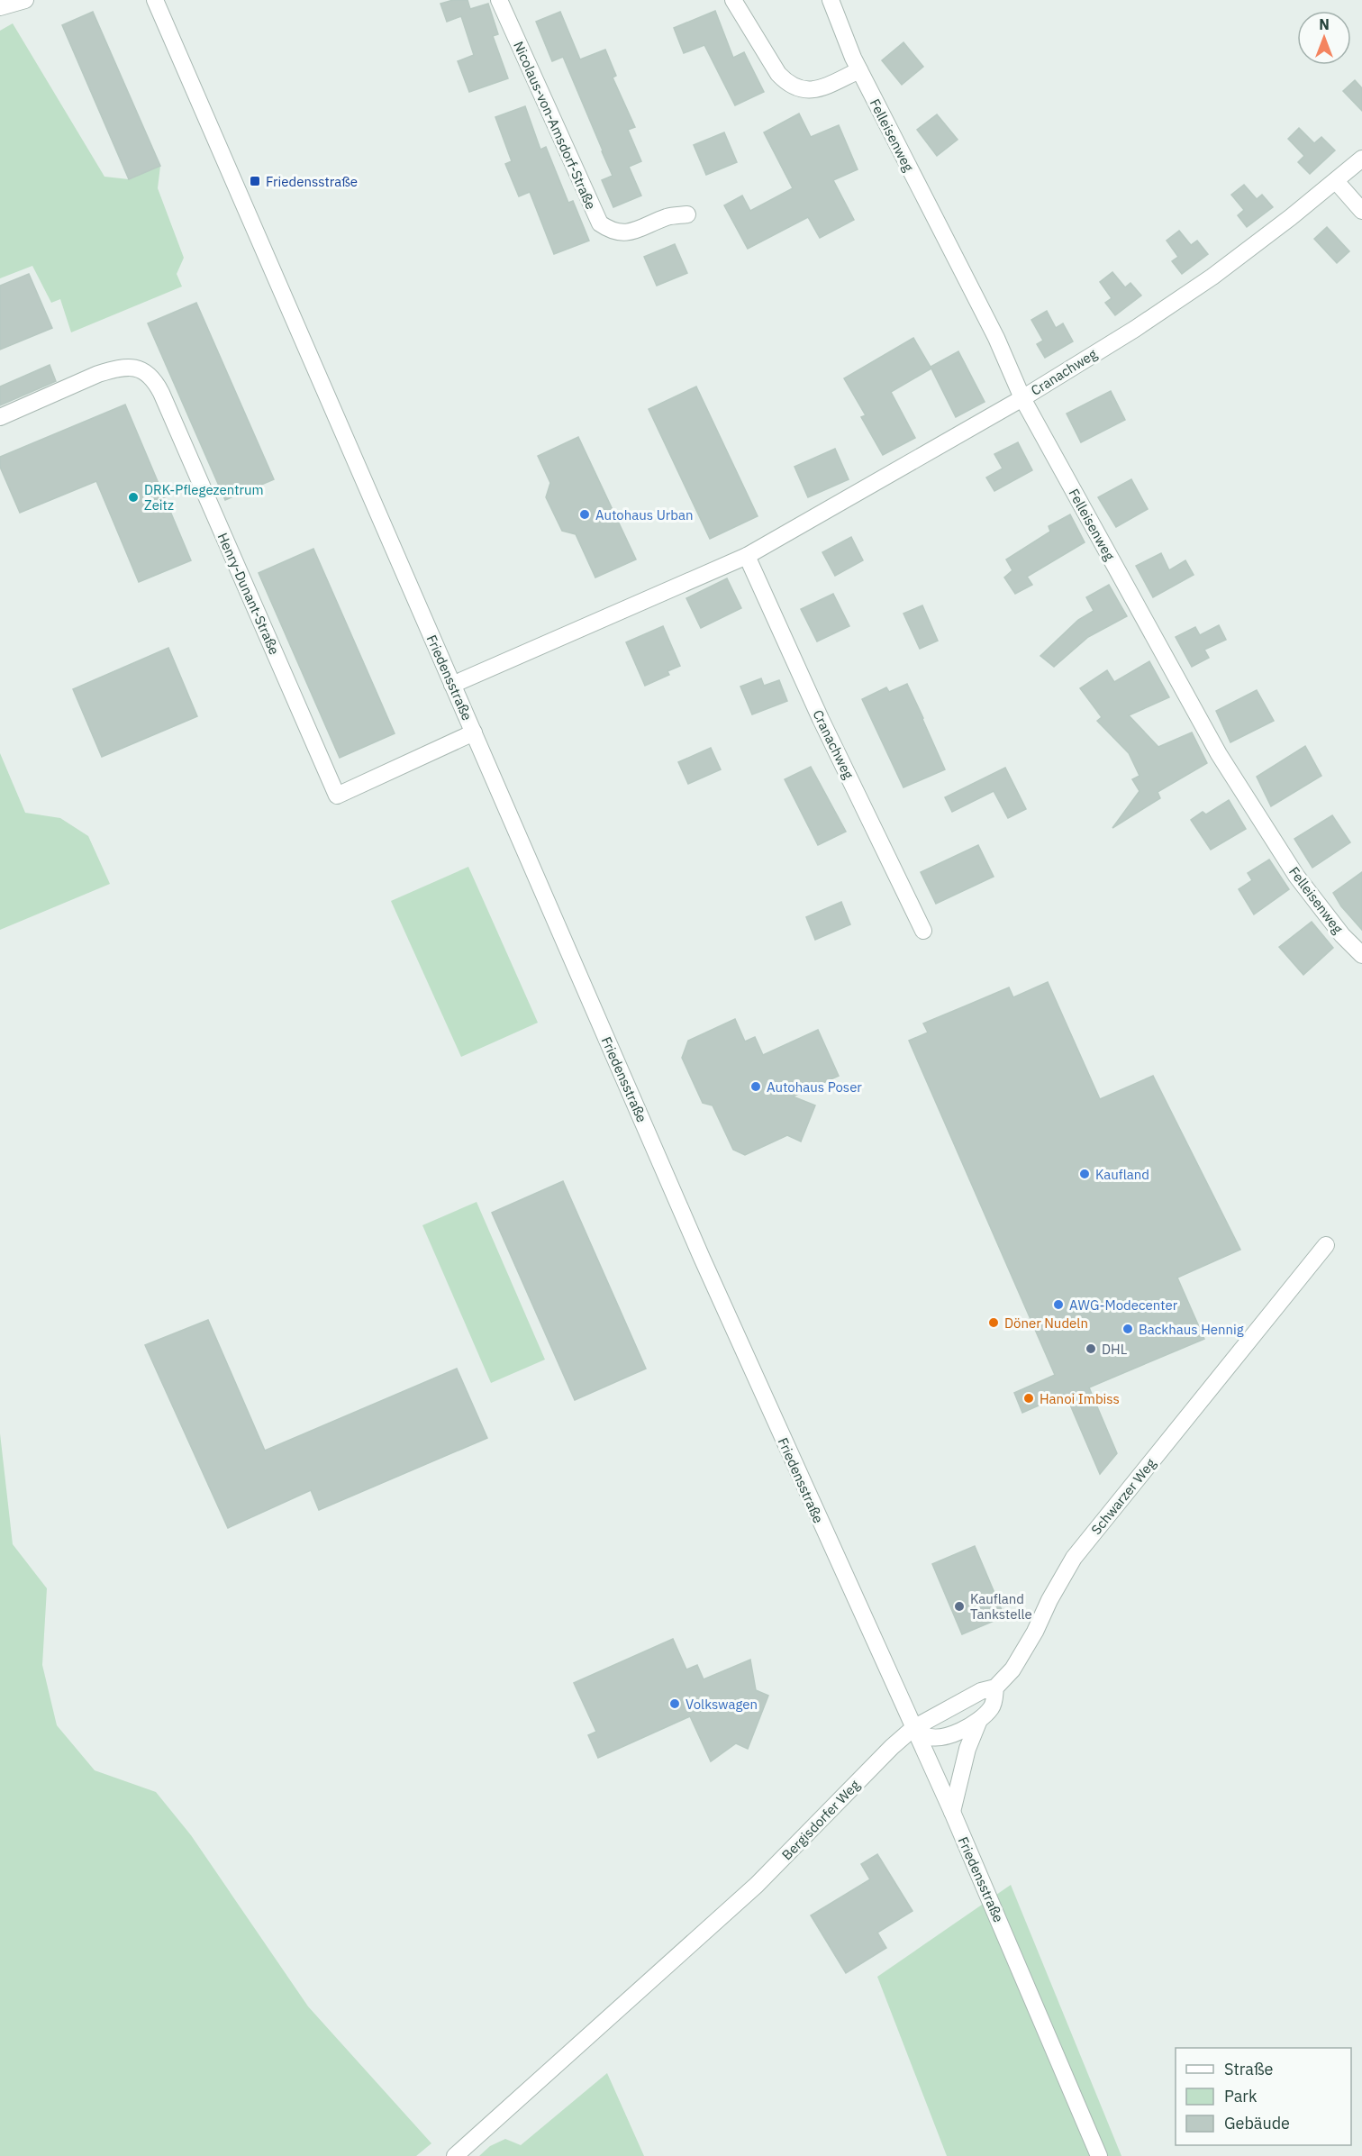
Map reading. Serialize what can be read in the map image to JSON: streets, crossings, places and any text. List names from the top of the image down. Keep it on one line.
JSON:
{"streets":{"street":["Nicolaus-von-Amsdorf-Straße","Felleisenweg","Cranachweg","Henry-Dunant-Straße","Friedensstraße","Schwarzer Weg","Bergisdorfer Weg"]},"crossings":[["Felleisenweg","Cranachweg"],["Cranachweg","Friedensstraße"],["Henry-Dunant-Straße","Friedensstraße"],["Friedensstraße","Schwarzer Weg"],["Friedensstraße","Bergisdorfer Weg"],["Schwarzer Weg","Bergisdorfer Weg"]],"places":{"transit":["Friedensstraße"],"other":["DRK-Pflegezentrum Zeitz","Autohaus Urban","Autohaus Poser","Kaufland","AWG-Modecenter","Döner Nudeln","Backhaus Hennig","DHL","Hanoi Imbiss","Kaufland Tankstelle","Volkswagen"]},"legend":["Straße","Park","Gebäude"],"north":"top"}
